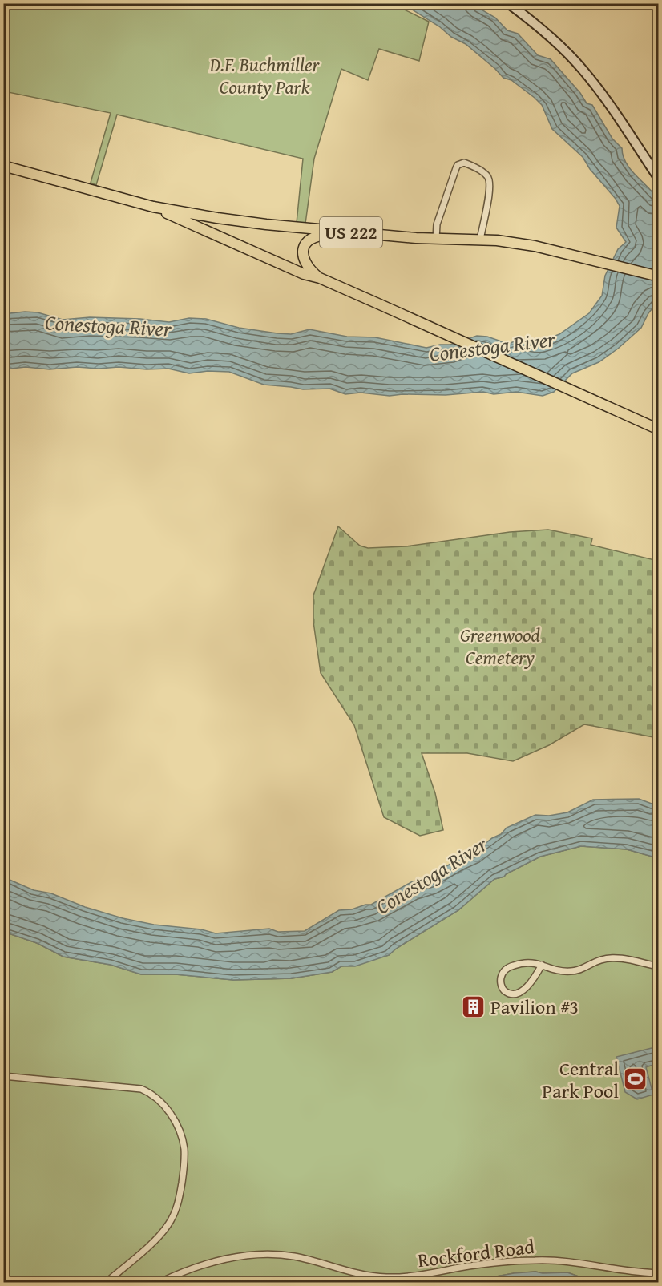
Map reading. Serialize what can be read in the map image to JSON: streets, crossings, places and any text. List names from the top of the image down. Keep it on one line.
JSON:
{"streets":{"highway":["US 222"],"street":["Rockford Road"]},"water":["Conestoga River"],"parks":["D.F. Buchmiller County Park","Greenwood Cemetery"],"places":{"building":["Pavilion #3"],"sports":["Central Park Pool"]}}
